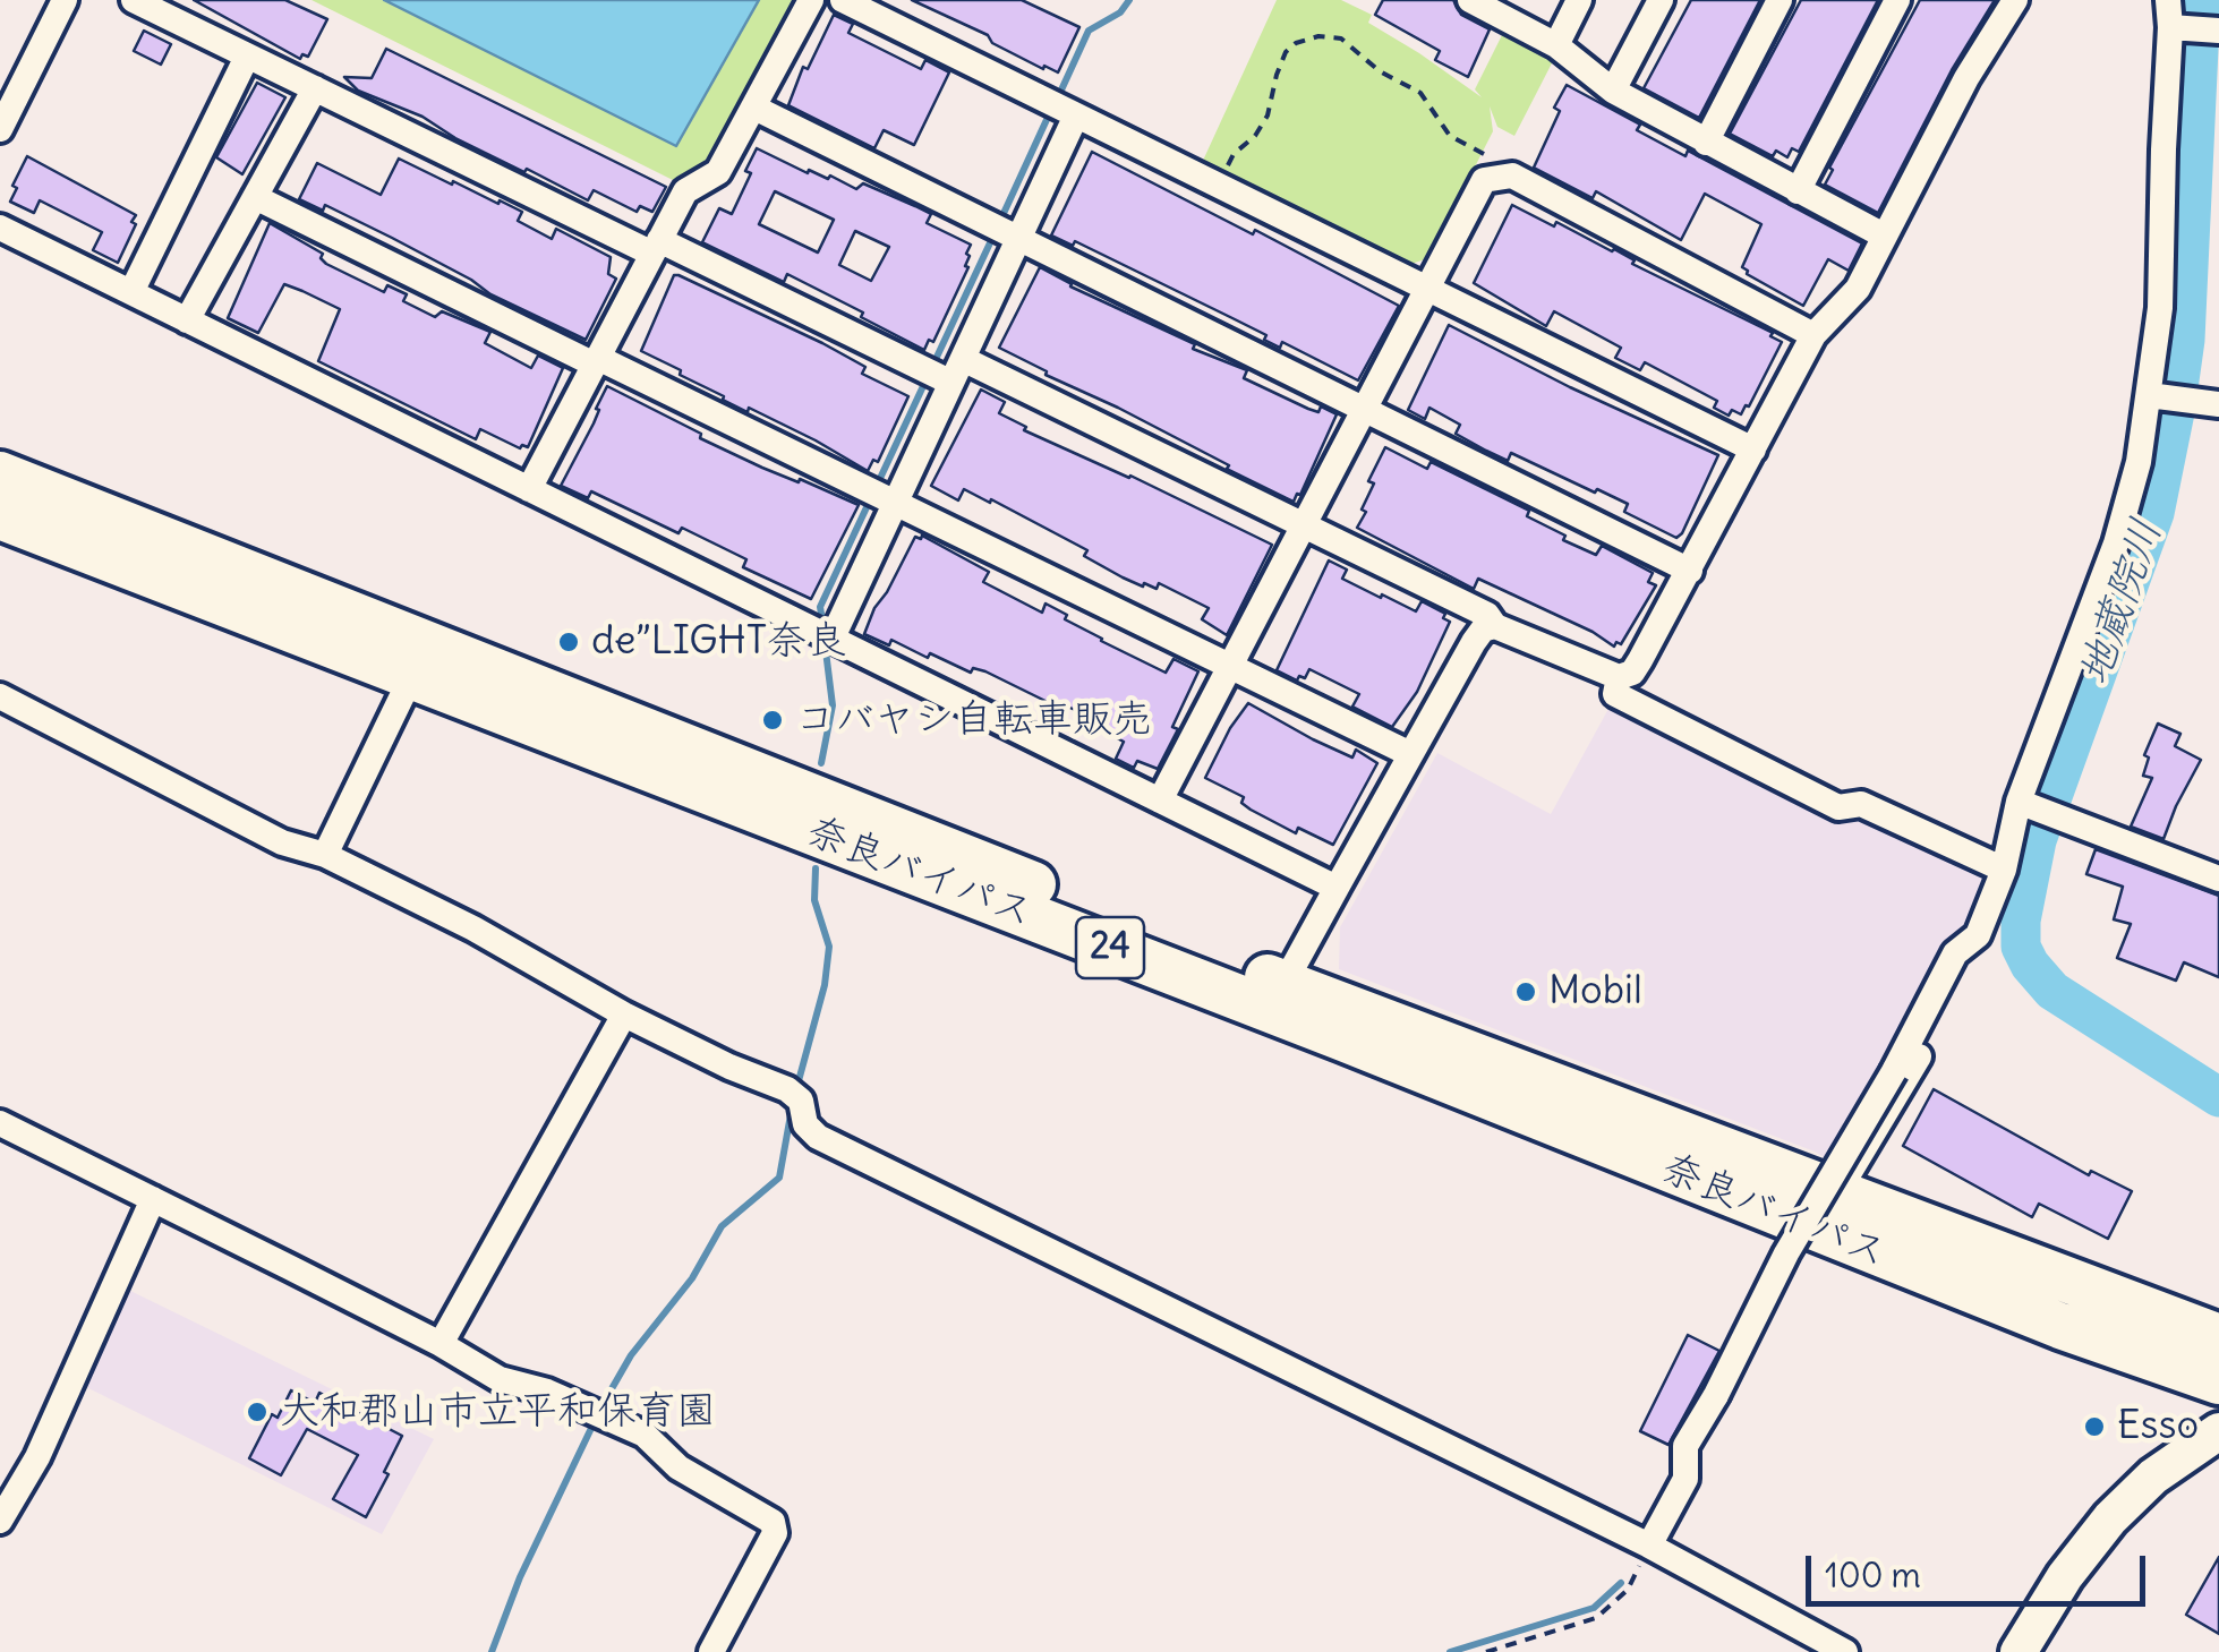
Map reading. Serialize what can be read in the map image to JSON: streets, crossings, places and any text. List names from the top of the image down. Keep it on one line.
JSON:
{"streets":{"highway":["奈良バイパス","24"]},"water":["地蔵院川"],"places":["de”LIGHT奈良","コバヤシ自転車販売","Mobil","大和郡山市立平和保育園","Esso"],"scale_bar":"100 m"}
